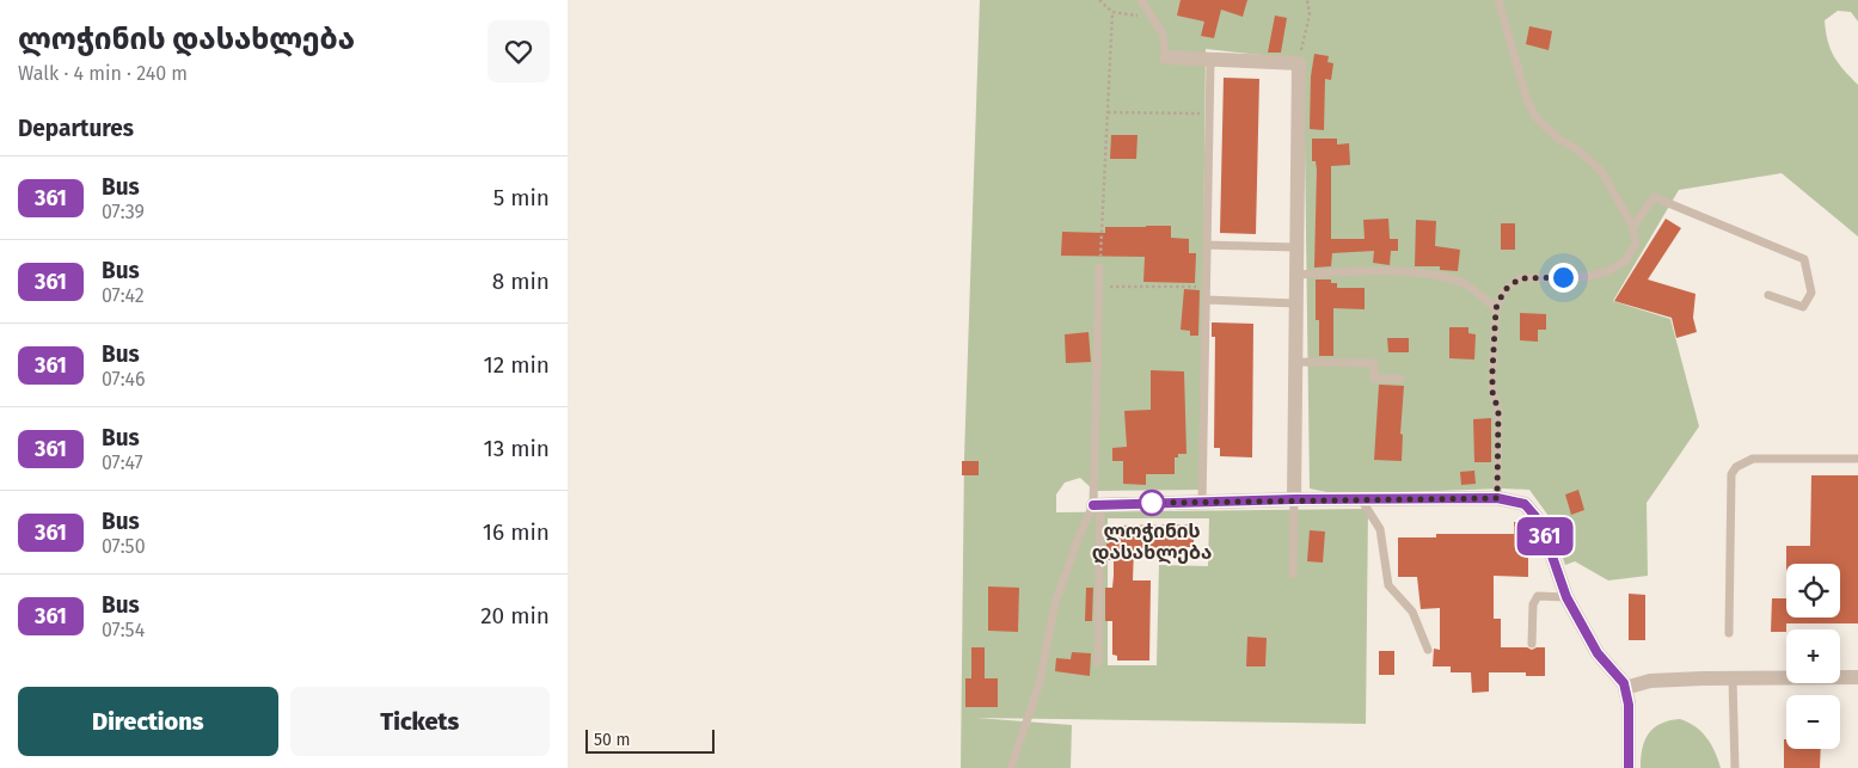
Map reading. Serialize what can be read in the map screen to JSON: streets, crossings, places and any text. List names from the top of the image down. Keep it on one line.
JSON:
{"places":["ლოჭინის დასახლება"],"lines":["bus line 361"],"scale_bar":"50 m","page":{"heading":[["ლოჭინის დასახლება","Walk · 4 min · 240 m"],"Departures"],"on_map":"361","list":[{"mark":"361","name":"Bus","note":"07:39","value":"5 min"},{"mark":"361","name":"Bus","note":"07:42","value":"8 min"},{"mark":"361","name":"Bus","note":"07:46","value":"12 min"},{"mark":"361","name":"Bus","note":"07:47","value":"13 min"},{"mark":"361","name":"Bus","note":"07:50","value":"16 min"},{"mark":"361","name":"Bus","note":"07:54","value":"20 min"}],"map_buttons":["+","−"],"buttons":["Directions","Tickets"],"scale":"50 m"}}
